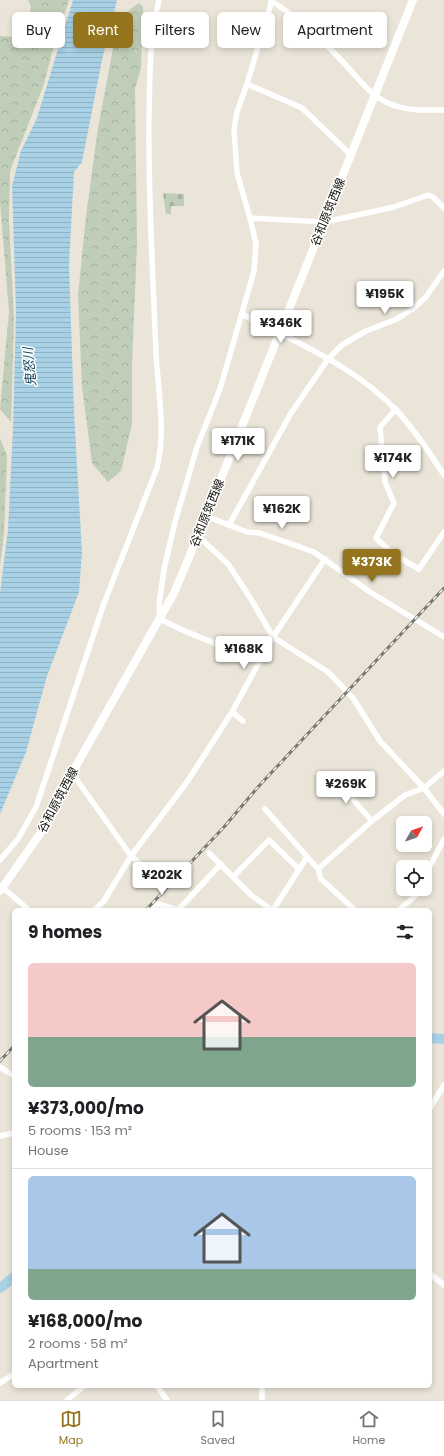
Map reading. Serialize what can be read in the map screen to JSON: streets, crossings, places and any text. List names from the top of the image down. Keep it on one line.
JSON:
{"streets":{"main road":["谷和原筑西線"]},"water":["鬼怒川"],"north":"top right","page":{"chip":["Buy","Rent","Filters","New","Apartment"],"price":["¥195K","¥346K","¥171K","¥174K","¥162K","¥373K","¥168K","¥269K","¥202K"],"heading":"9 homes","list":[{"name":"¥373,000/mo","note":"5 rooms · 153 m² · House"},{"name":"¥168,000/mo","note":"2 rooms · 58 m² · Apartment"}],"tabs":["Map","Saved","Home"]}}
